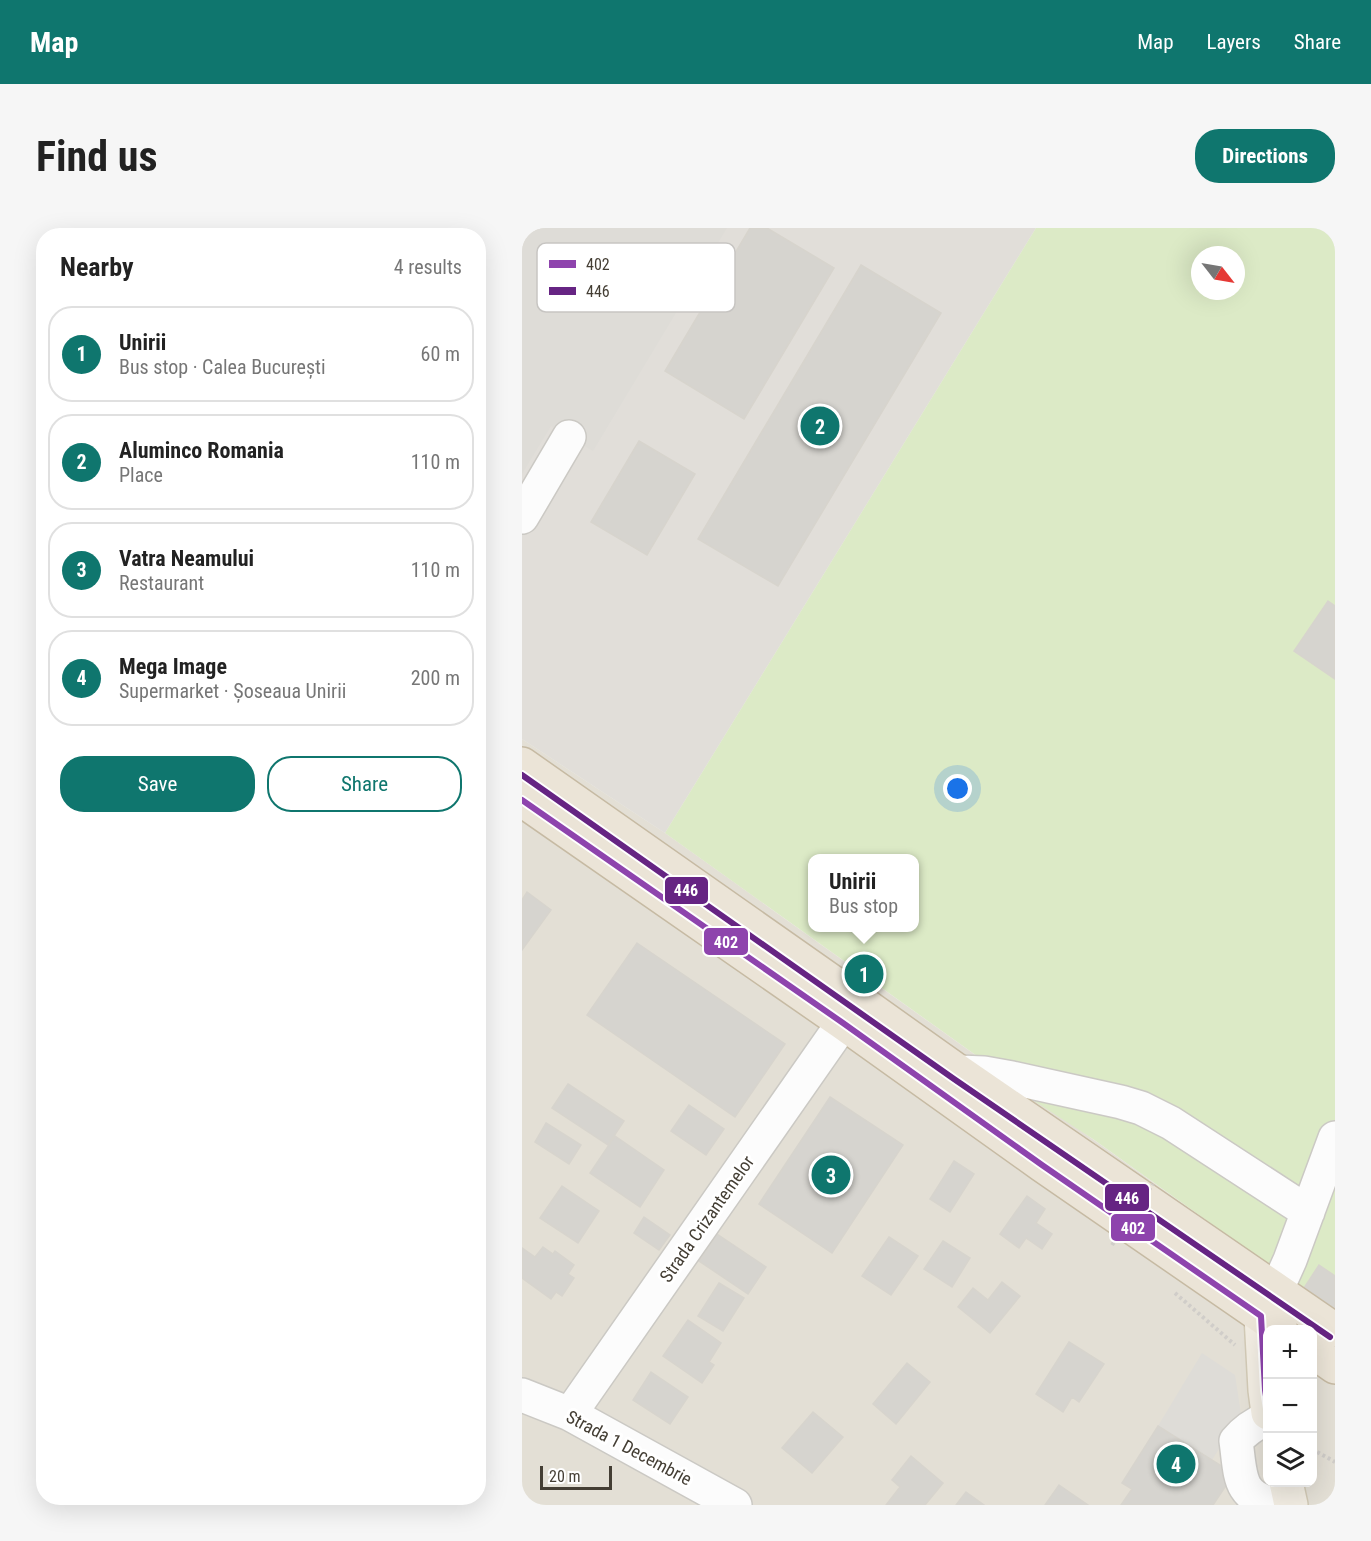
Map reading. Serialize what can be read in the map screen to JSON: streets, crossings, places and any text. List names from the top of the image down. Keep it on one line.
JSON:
{"streets":{"street":["Strada Crizantemelor","Strada 1 Decembrie"]},"crossings":[["Strada Crizantemelor","Strada 1 Decembrie"]],"lines":["transit line 446","transit line 402"],"legend":["402","446"],"scale_bar":"20 m","north":"bottom right","page":{"header":"Map","nav":["Map","Layers","Share"],"buttons":["Directions",["Save","Share"]],"title":"Find us","heading":["Nearby","4 results"],"list":[{"mark":"1","name":"Unirii","note":"Bus stop · Calea București","value":"60 m"},{"mark":"2","name":"Aluminco Romania","note":"Place","value":"110 m"},{"mark":"3","name":"Vatra Neamului","note":"Restaurant","value":"110 m"},{"mark":"4","name":"Mega Image","note":"Supermarket · Șoseaua Unirii","value":"200 m"}],"pins":["2","1","3","4"],"popup":["Unirii","Bus stop"],"map_buttons":["+","−"],"scale":"20 m"}}
